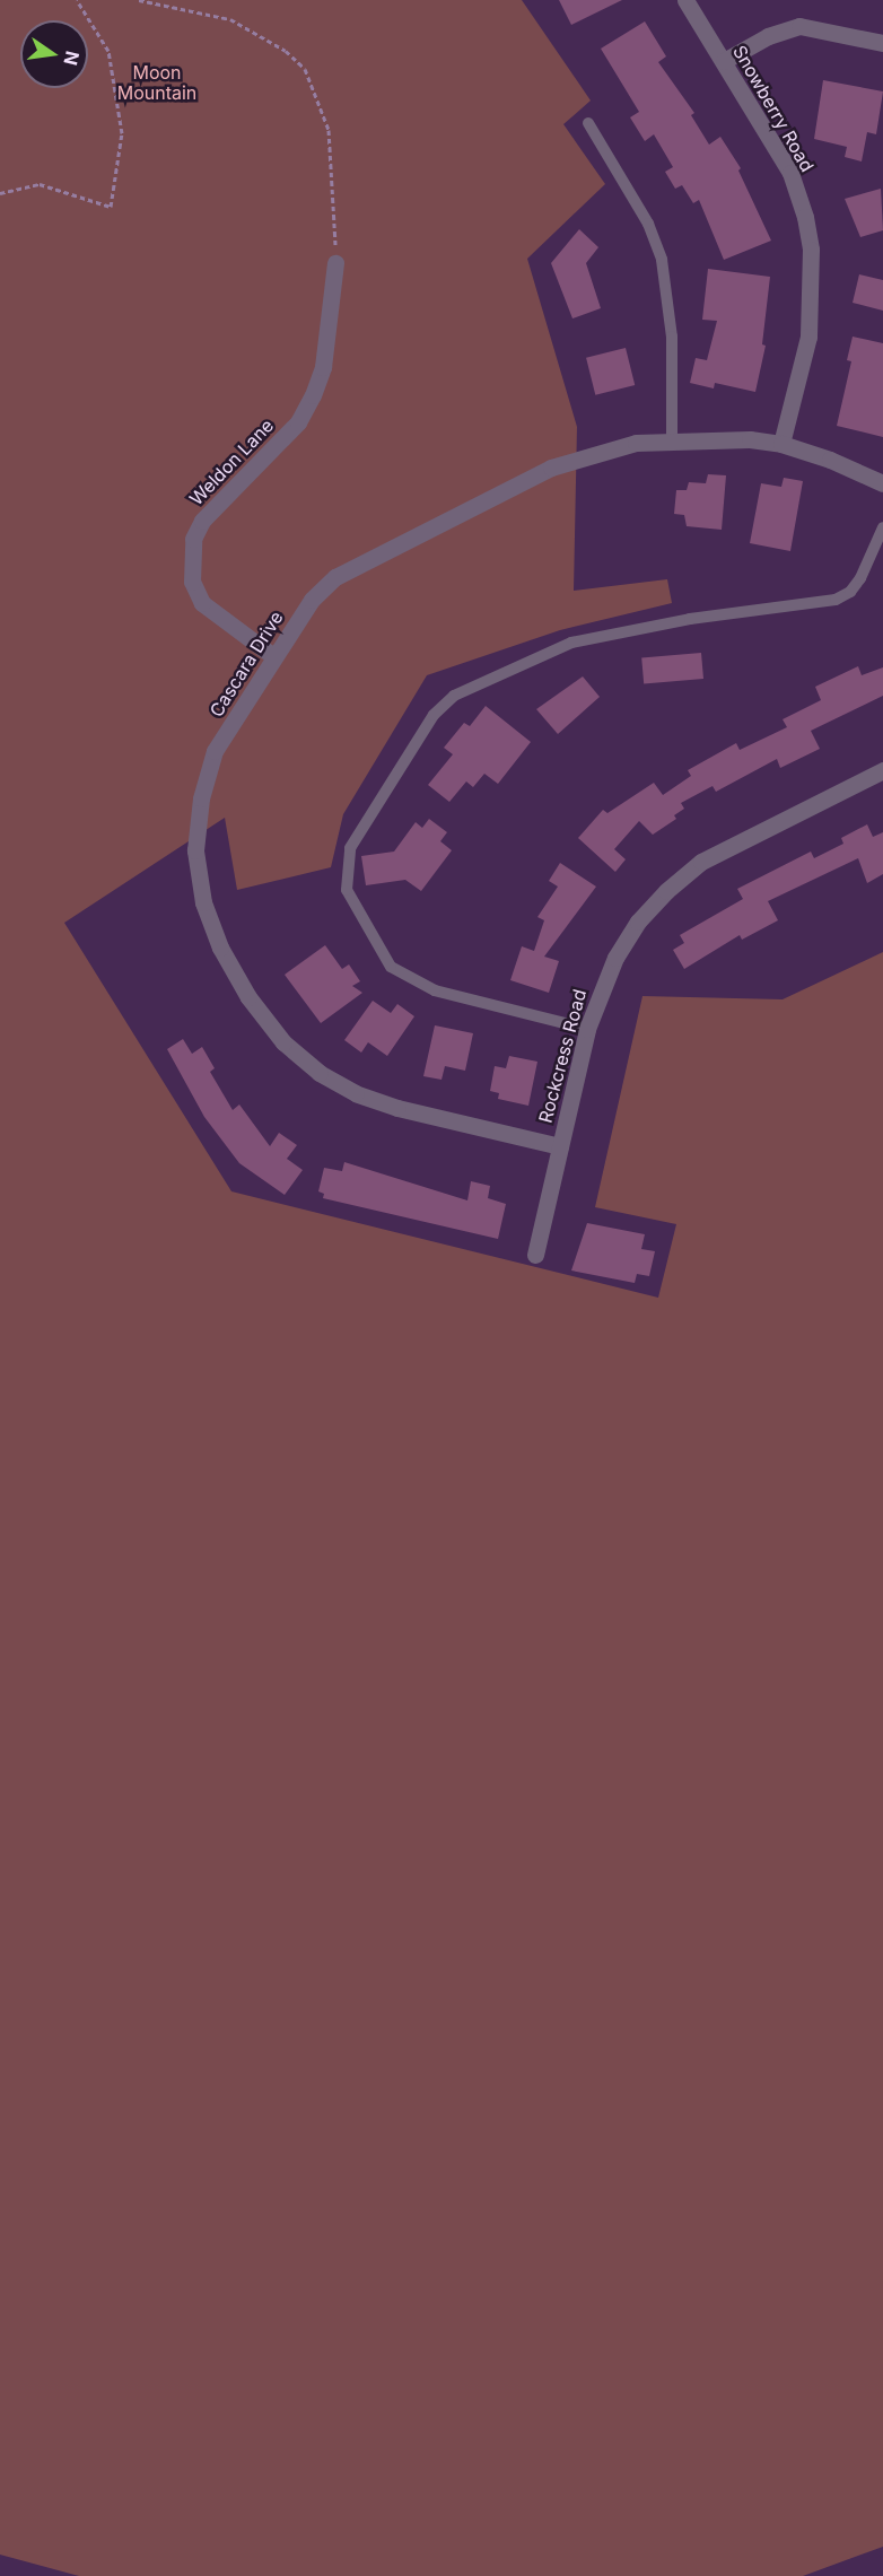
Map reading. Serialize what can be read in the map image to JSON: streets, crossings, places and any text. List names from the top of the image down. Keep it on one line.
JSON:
{"streets":{"street":["Snowberry Road","Weldon Lane","Cascara Drive","Rockcress Road"]},"crossings":[["Snowberry Road","Cascara Drive"],["Weldon Lane","Cascara Drive"],["Cascara Drive","Rockcress Road"]],"parks":["Moon Mountain"],"north":"right"}
